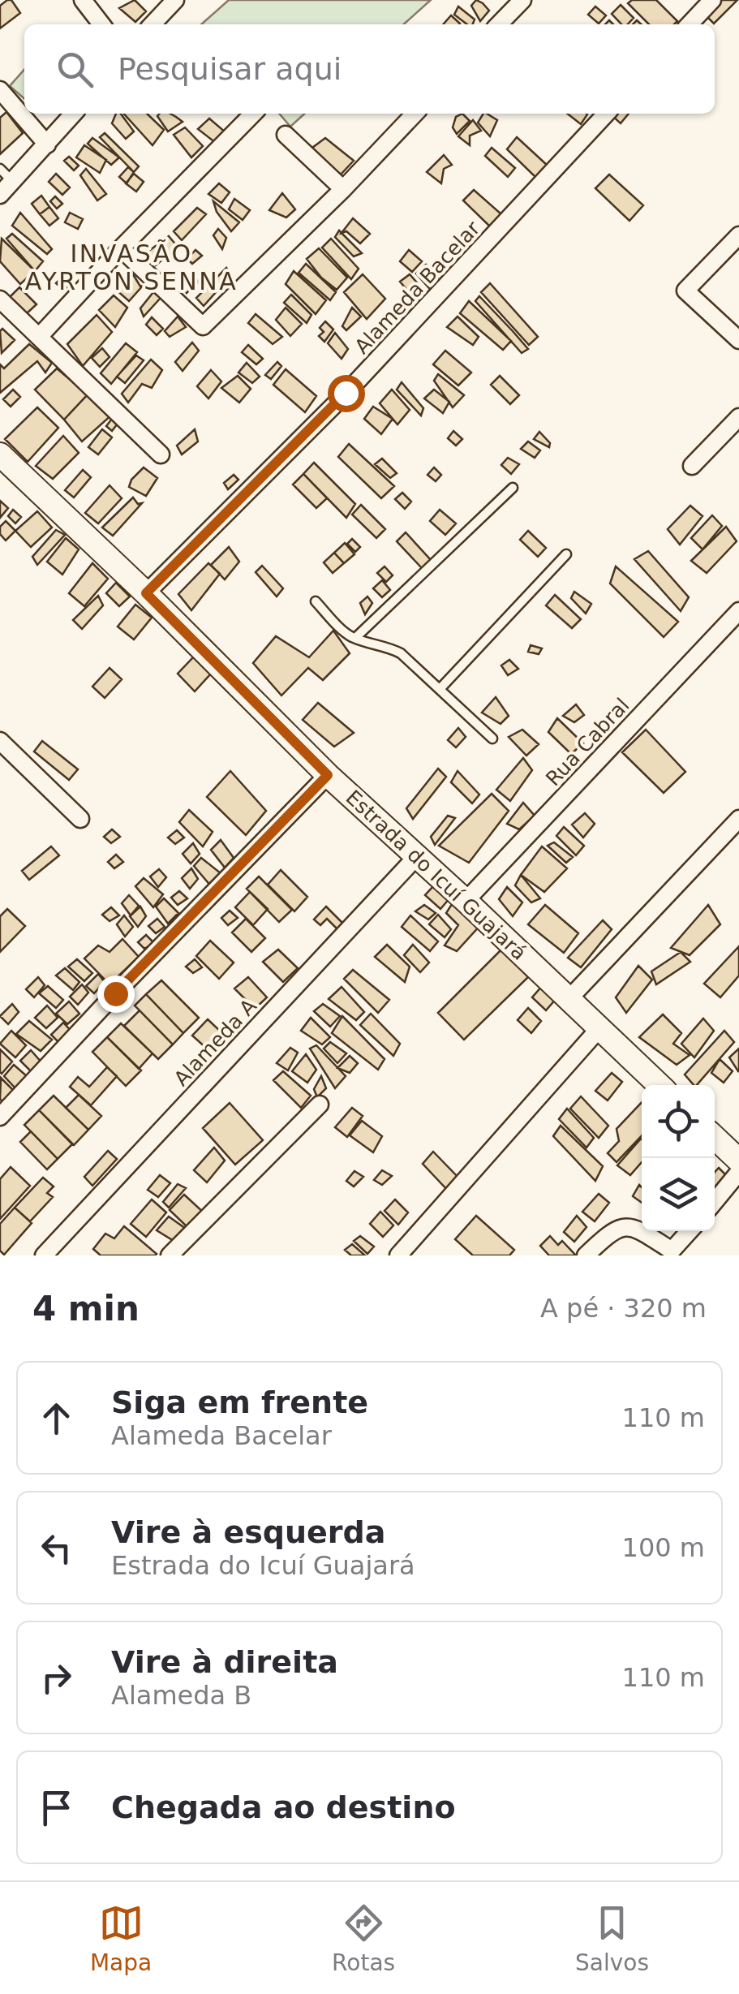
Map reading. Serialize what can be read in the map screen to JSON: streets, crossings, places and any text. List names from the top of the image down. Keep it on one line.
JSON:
{"streets":{"street":["Alameda Bacelar","Rua Cabral","Estrada do Icuí Guajará","Alameda A"]},"crossings":[["Alameda Bacelar","Estrada do Icuí Guajará"],["Rua Cabral","Estrada do Icuí Guajará"],["Estrada do Icuí Guajará","Alameda A"]],"districts":["INVASÃO AYRTON SENNA"],"page":{"search":"Pesquisar aqui","heading":["4 min","A pé · 320 m"],"list":[["Siga em frente","Alameda Bacelar","110 m"],["Vire à esquerda","Estrada do Icuí Guajará","100 m"],["Vire à direita","Alameda B","110 m"],"Chegada ao destino"],"nav":["Mapa","Rotas","Salvos"]}}
